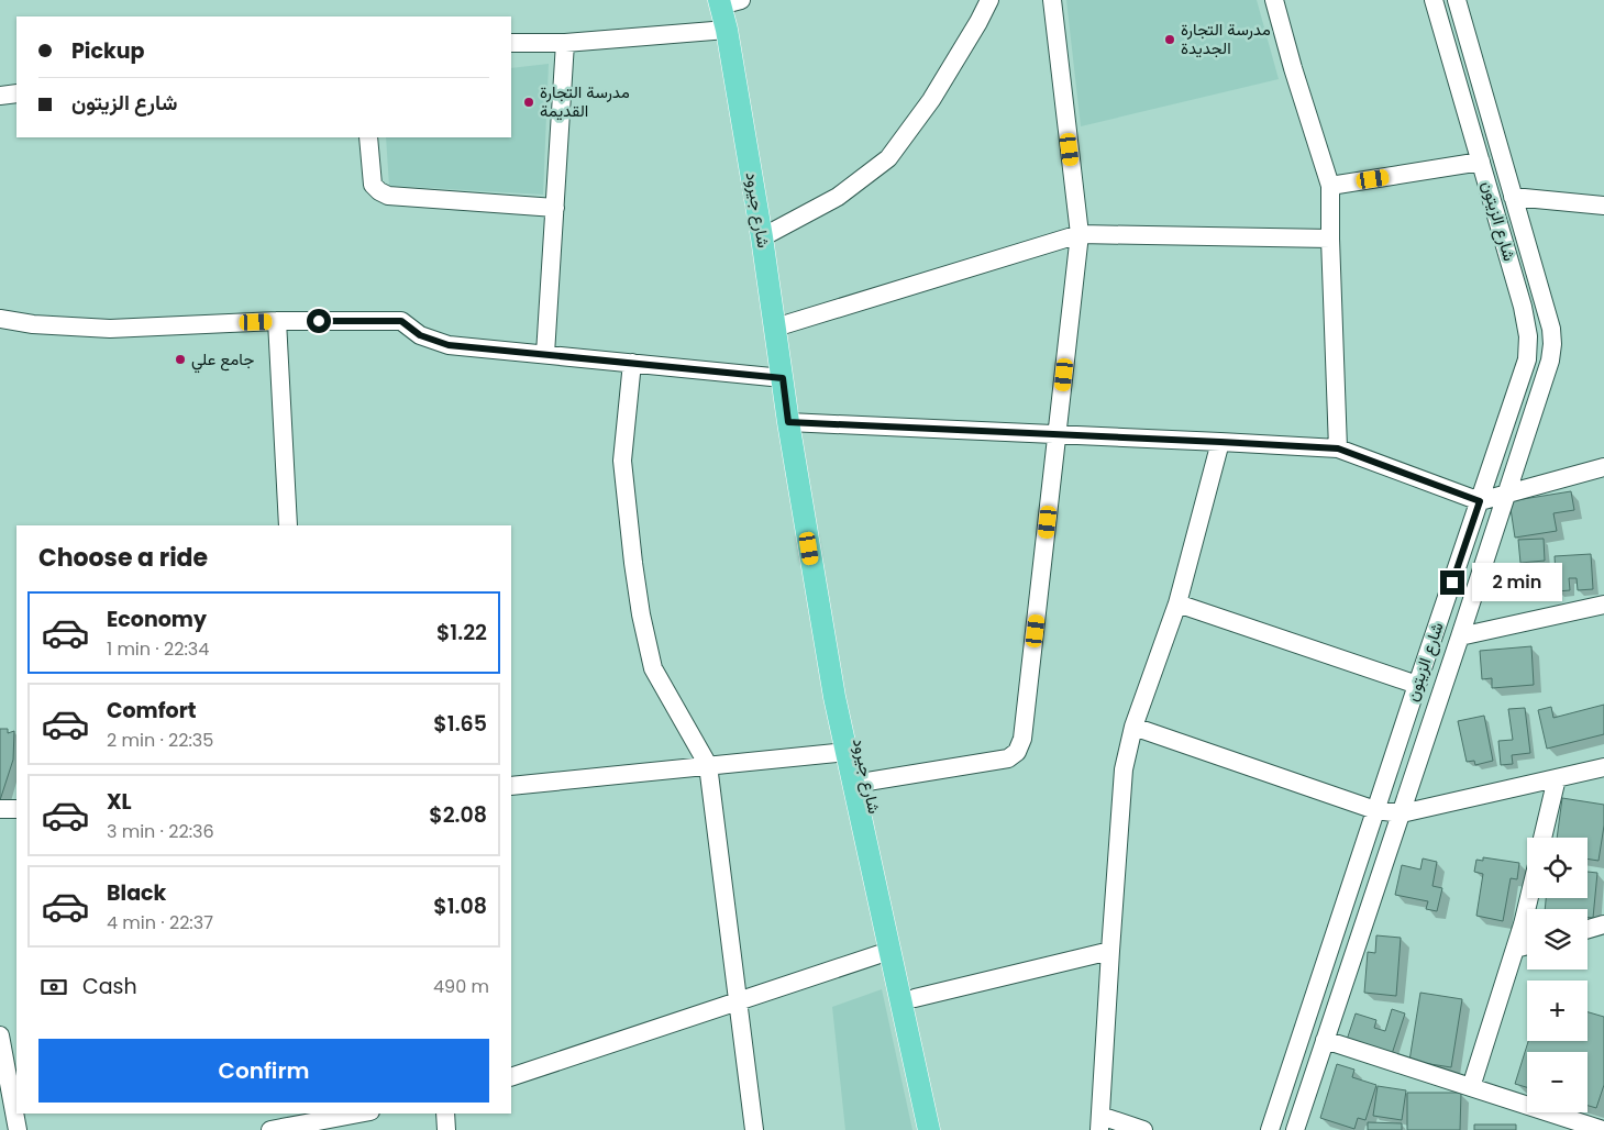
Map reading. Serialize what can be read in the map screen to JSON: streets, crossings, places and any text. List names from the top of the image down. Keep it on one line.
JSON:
{"streets":{"main road":["شارع جيرود"],"street":["شارع الزيتون"]},"places":["مدرسة التجارة الجديدة","مدرسة التجارة القديمة","جامع علي"],"page":{"banner":["Pickup","شارع الزيتون"],"heading":"Choose a ride","bubble":"2 min","list":[{"name":"Economy","note":"1 min · 22:34","value":"$1.22"},{"name":"Comfort","note":"2 min · 22:35","value":"$1.65"},{"name":"XL","note":"3 min · 22:36","value":"$2.08"},{"name":"Black","note":"4 min · 22:37","value":"$1.08"}],"map_buttons":["+","−"],"pay":["Cash","490 m"],"buttons":"Confirm"}}
